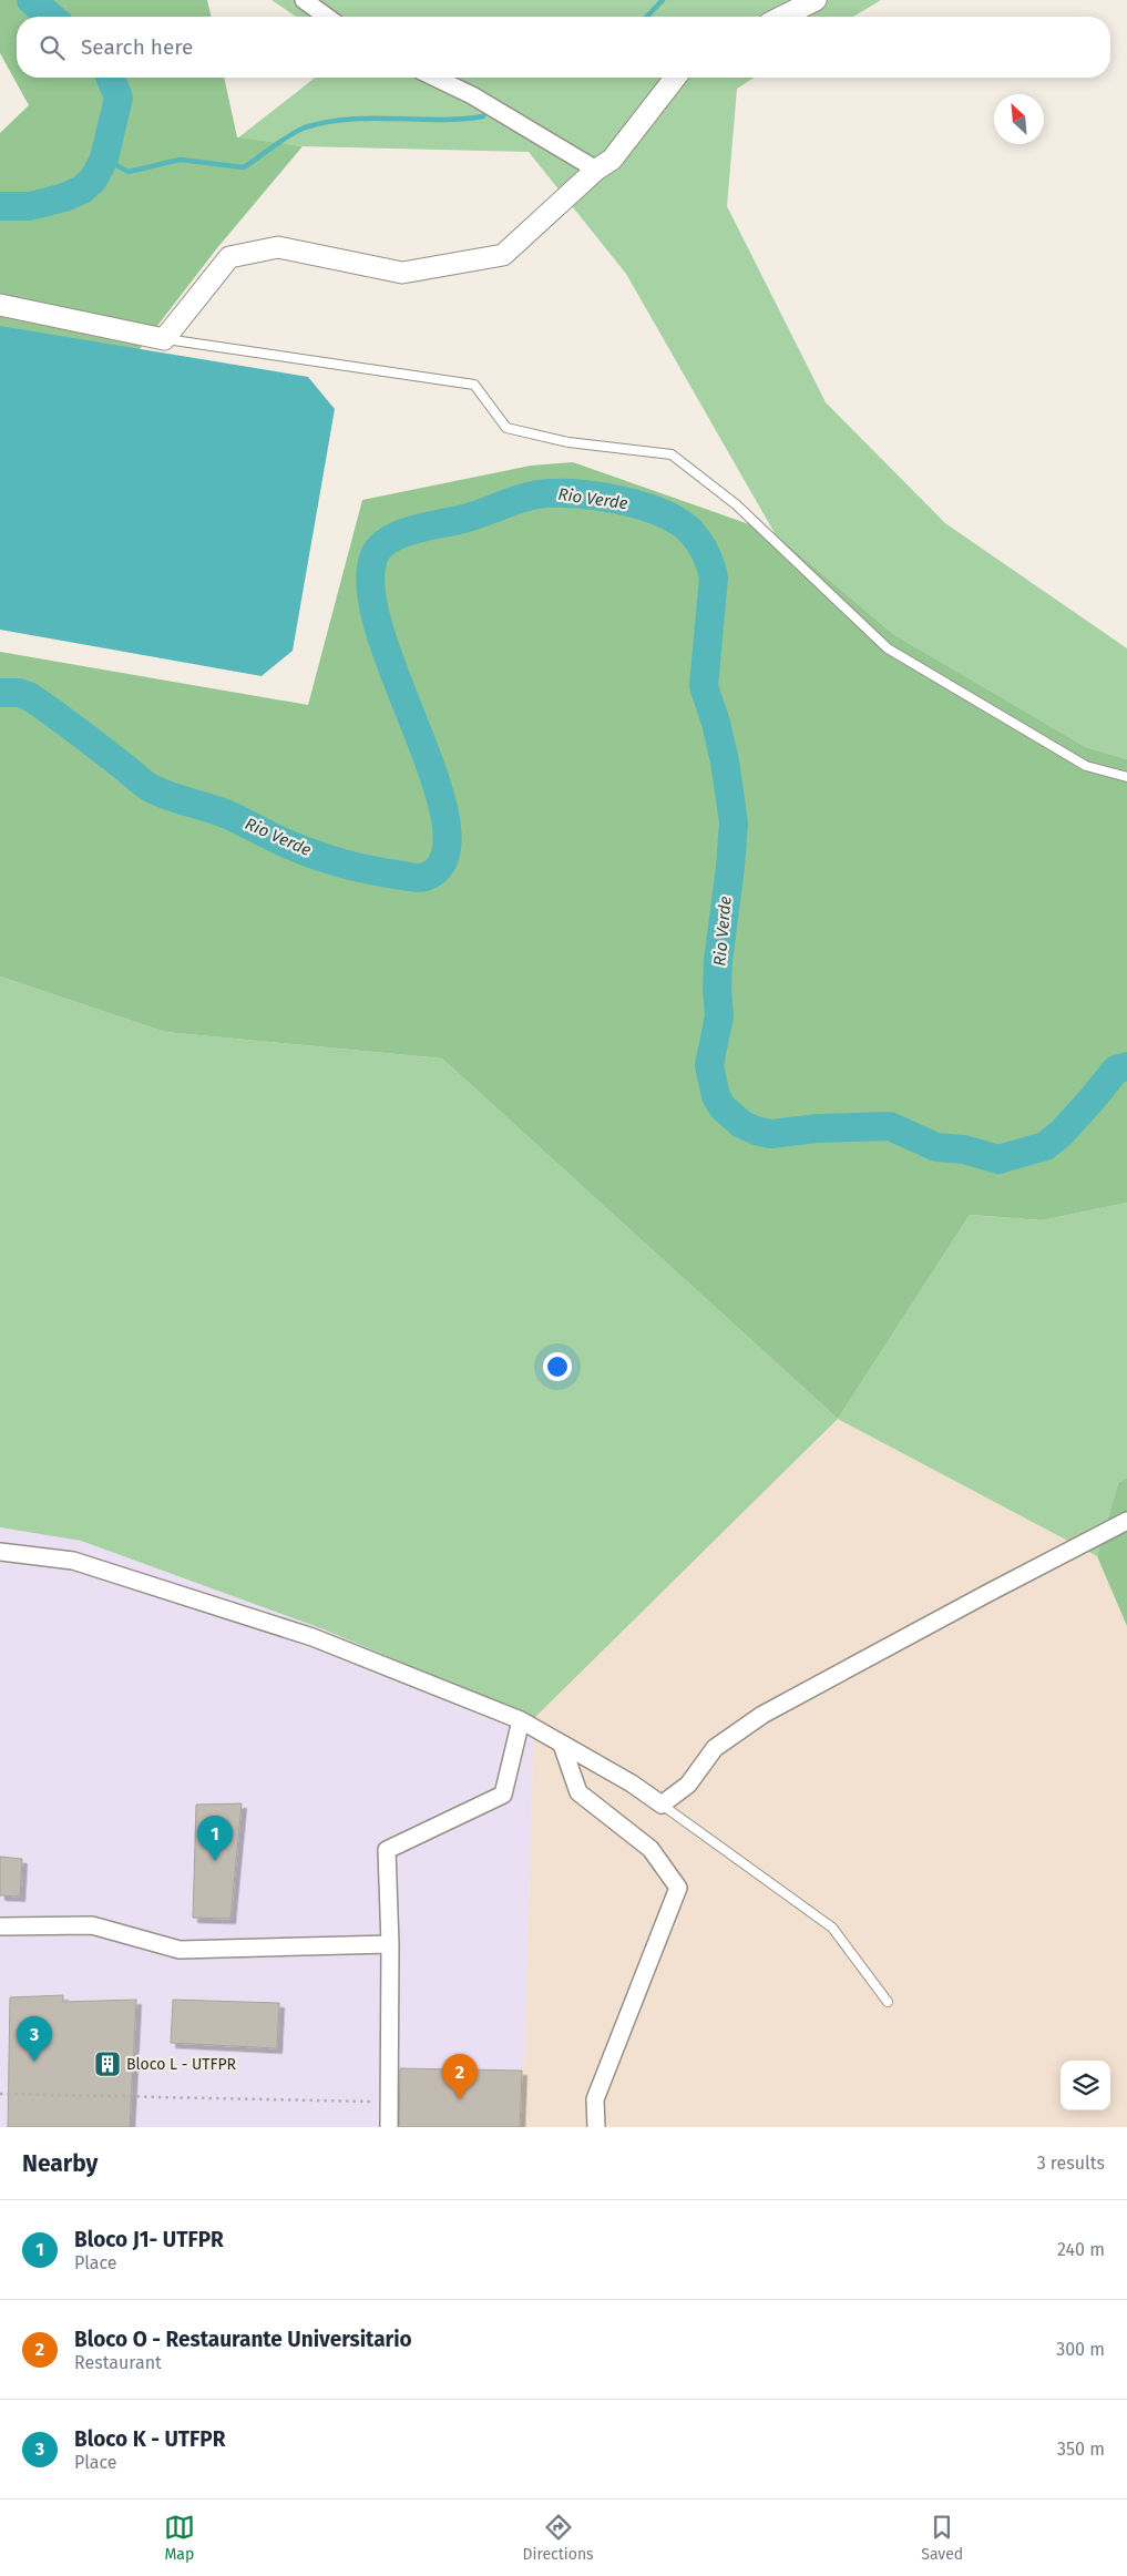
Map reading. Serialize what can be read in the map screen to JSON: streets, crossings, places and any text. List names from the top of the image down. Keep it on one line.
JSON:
{"water":["Rio Verde"],"places":{"building":["Bloco L - UTFPR"]},"north":"top left","page":{"search":"Search here","pins":["1","3","2"],"heading":["Nearby","3 results"],"list":[{"mark":"1","name":"Bloco J1- UTFPR","note":"Place","value":"240 m"},{"mark":"2","name":"Bloco O - Restaurante Universitario","note":"Restaurant","value":"300 m"},{"mark":"3","name":"Bloco K - UTFPR","note":"Place","value":"350 m"}],"nav":["Map","Directions","Saved"]}}
